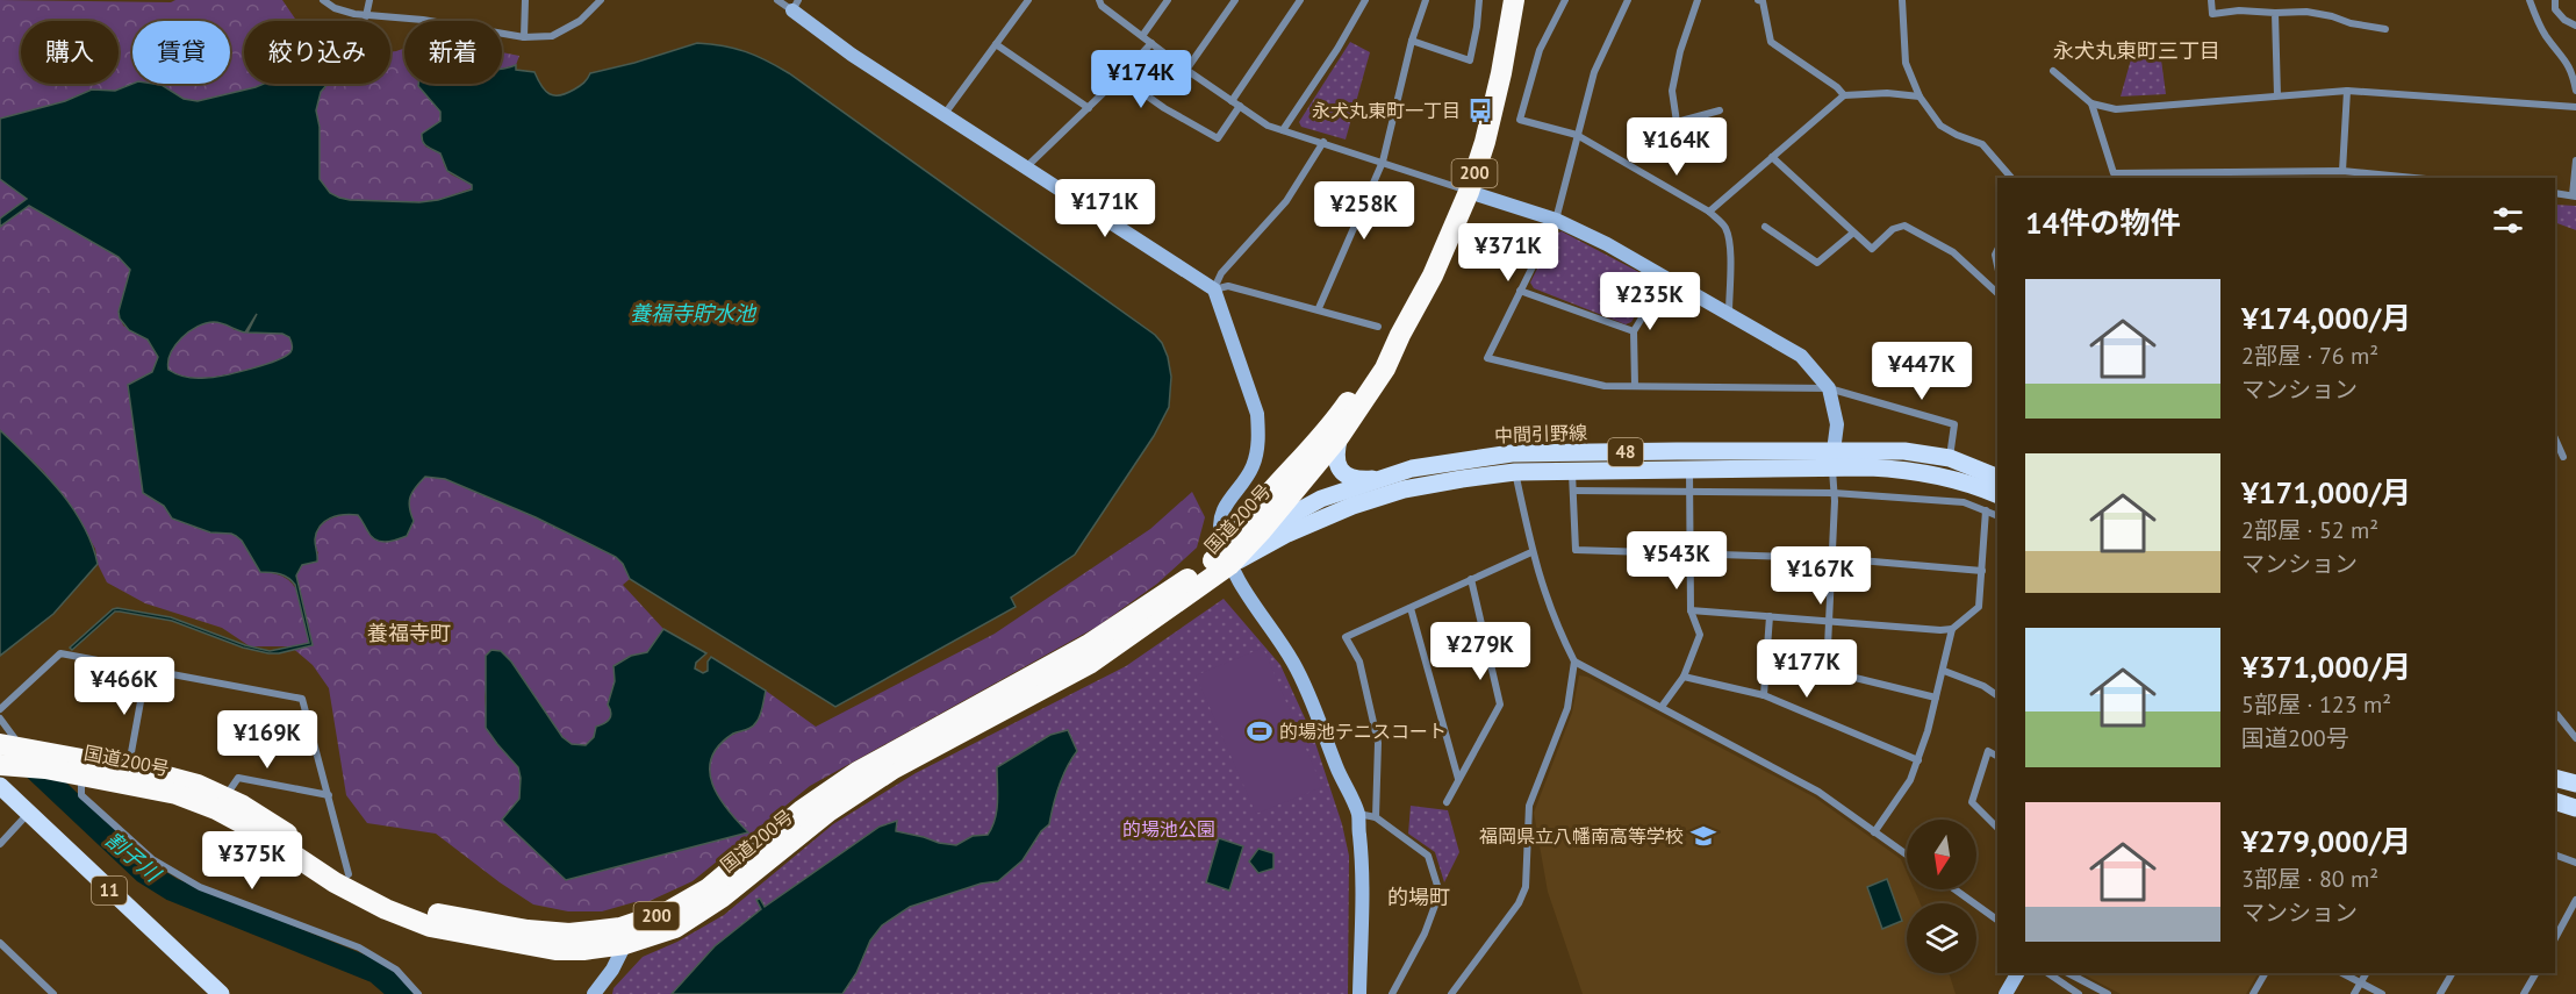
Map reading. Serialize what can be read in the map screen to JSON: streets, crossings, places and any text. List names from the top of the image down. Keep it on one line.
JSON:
{"streets":{"highway":["200","国道200号"],"main road":["中間引野線","48","11"]},"crossings":[["中間引野線","国道200号"]],"districts":["永犬丸東町三丁目","養福寺町","的場町"],"water":["養福寺貯水池","割子川"],"parks":["的場池公園"],"places":{"bus stop":["永犬丸東町一丁目"],"sports":["的場池テニスコート"],"school or university":["福岡県立八幡南高等学校"]},"north":"bottom","page":{"chip":["購入","賃貸","絞り込み","新着"],"price":["¥174K","¥164K","¥171K","¥258K","¥371K","¥235K","¥447K","¥543K","¥167K","¥279K","¥177K","¥466K","¥169K","¥375K"],"heading":"14件の物件","list":[{"name":"¥174,000/月","note":"2部屋 · 76 m² · マンション"},{"name":"¥171,000/月","note":"2部屋 · 52 m² · マンション"},{"name":"¥371,000/月","note":"5部屋 · 123 m² · 国道200号"},{"name":"¥279,000/月","note":"3部屋 · 80 m² · マンション"}]}}
